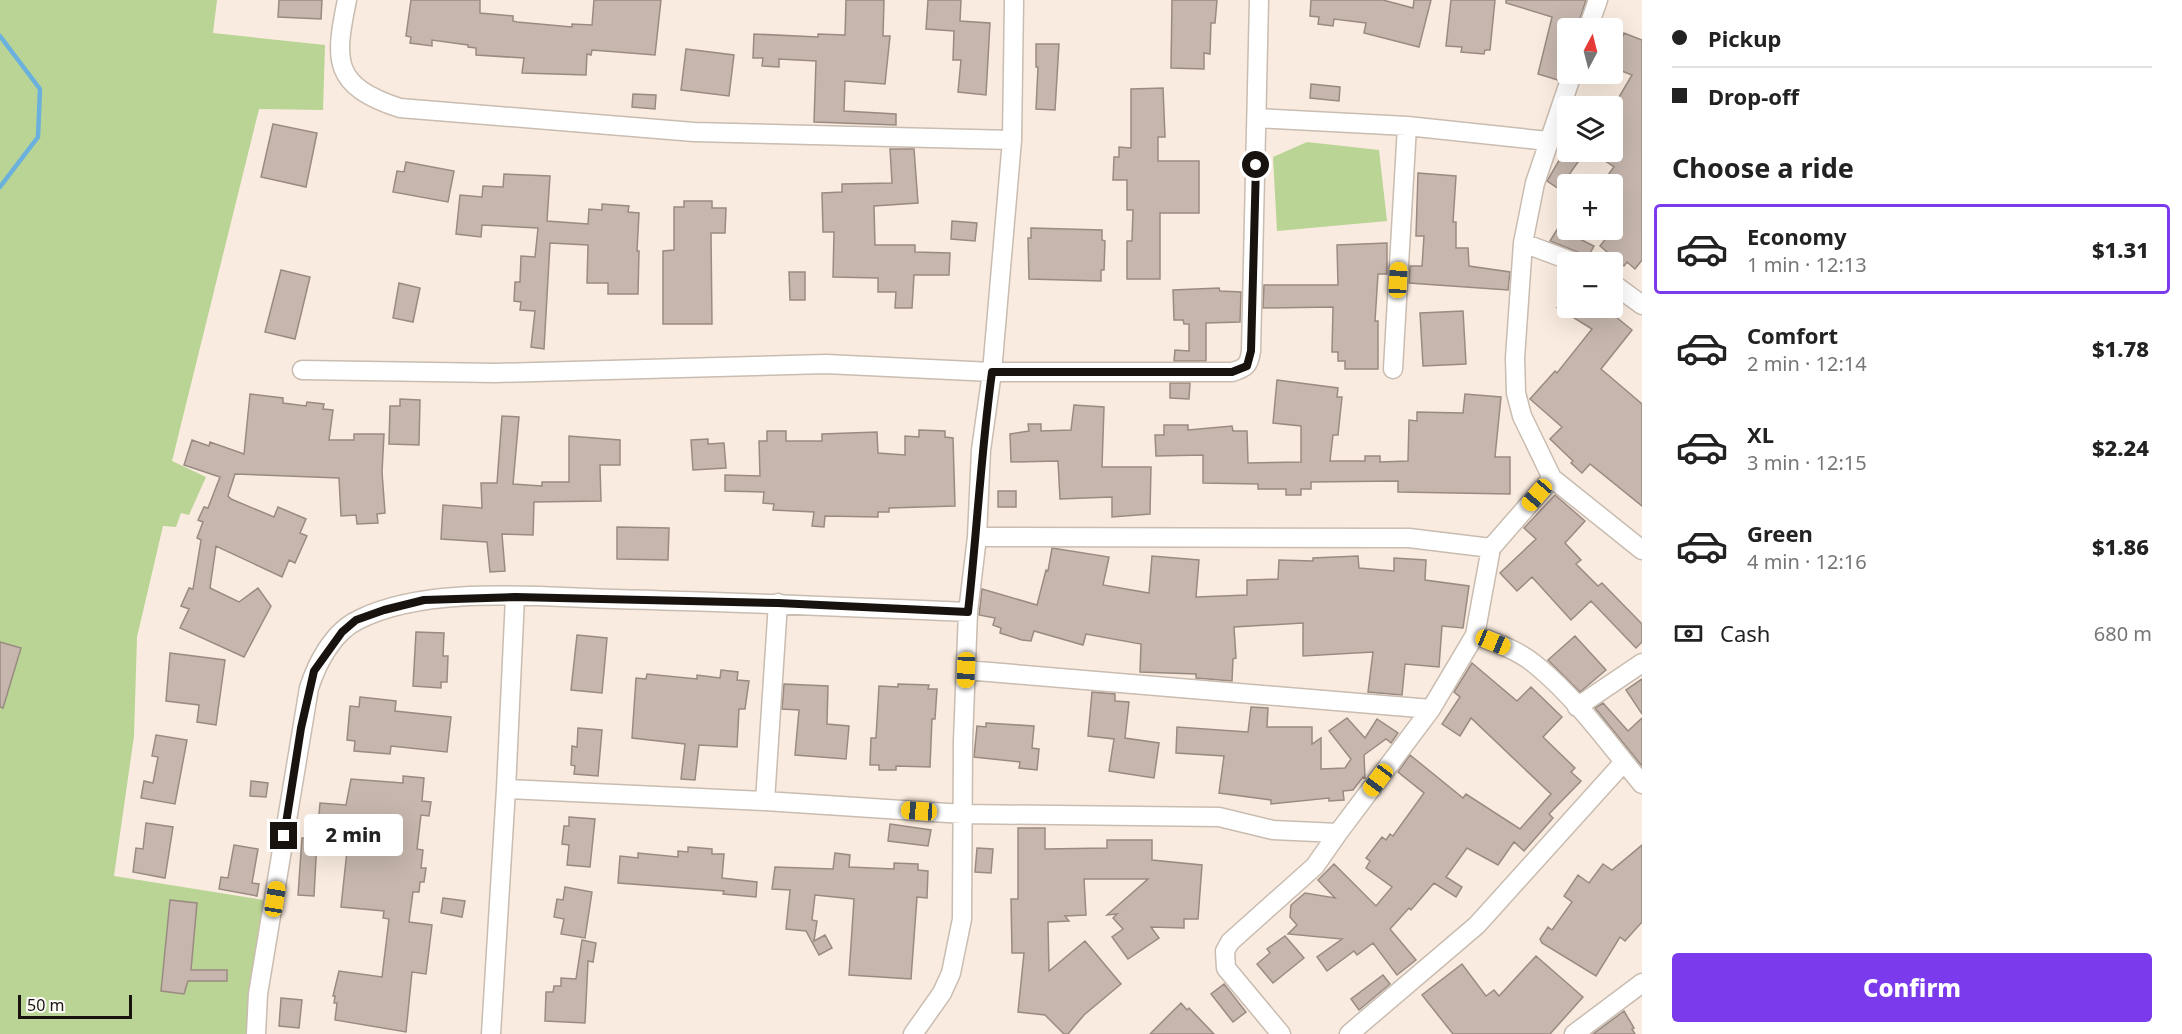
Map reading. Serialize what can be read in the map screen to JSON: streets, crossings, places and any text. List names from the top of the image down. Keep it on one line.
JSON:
{"scale_bar":"50 m","north":"top","page":{"banner":["Pickup","Drop-off"],"map_buttons":["+","−"],"heading":"Choose a ride","list":[{"name":"Economy","note":"1 min · 12:13","value":"$1.31"},{"name":"Comfort","note":"2 min · 12:14","value":"$1.78"},{"name":"XL","note":"3 min · 12:15","value":"$2.24"},{"name":"Green","note":"4 min · 12:16","value":"$1.86"}],"pay":["Cash","680 m"],"bubble":"2 min","buttons":"Confirm","scale":"50 m"}}
